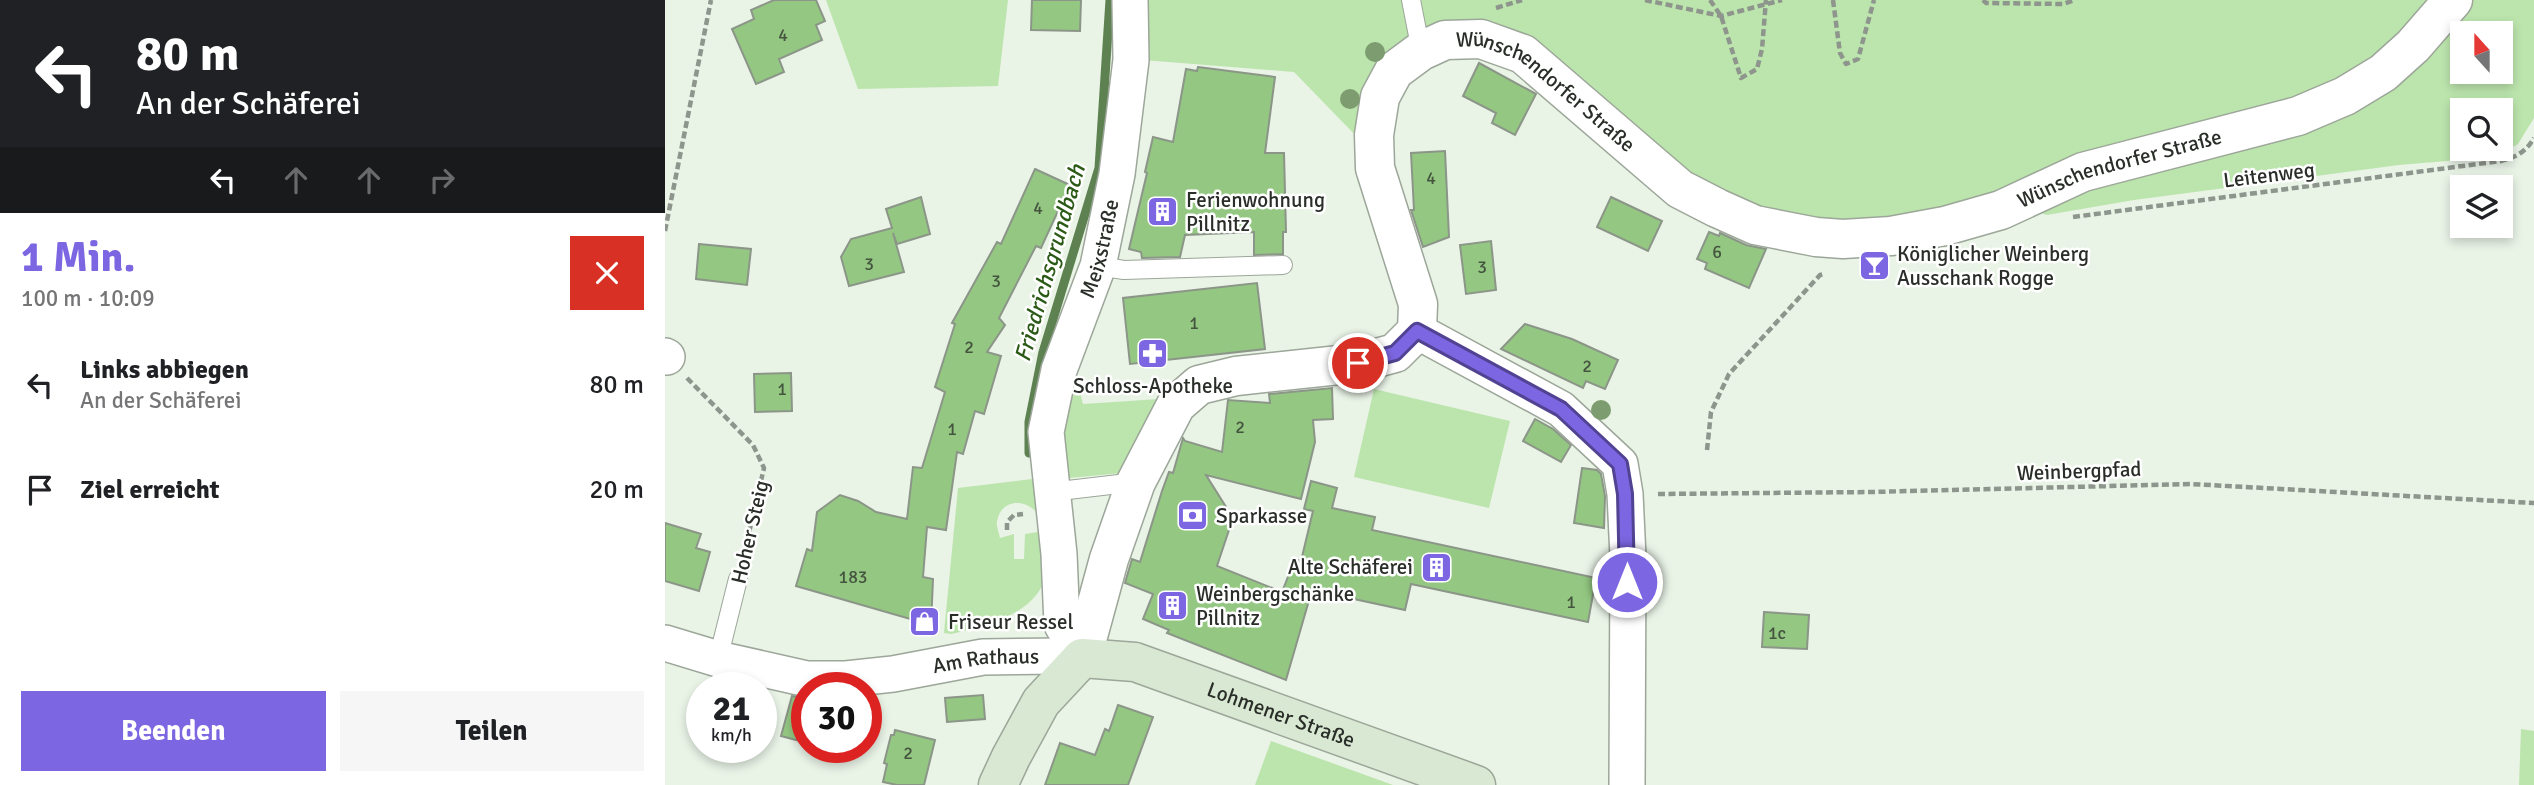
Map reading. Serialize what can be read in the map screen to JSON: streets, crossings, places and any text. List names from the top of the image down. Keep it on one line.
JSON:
{"streets":{"main road":["Lohmener Straße"],"street":["Wünschendorfer Straße","Meixstraße","Am Rathaus"],"lane":["Hoher Steig"],"path":["Leitenweg","Weinbergpfad"]},"crossings":[["Meixstraße","Am Rathaus"],["Hoher Steig","Am Rathaus"],["Am Rathaus","Lohmener Straße"]],"water":["Friedrichsgrundbach"],"places":{"building":["Ferienwohnung Pillnitz","Alte Schäferei","Weinbergschänke Pillnitz"],"bar":["Königlicher Weinberg Ausschank Rogge"],"pharmacy":["Schloss-Apotheke"],"bank":["Sparkasse"],"shop":["Friseur Ressel"]},"house_numbers":["4","4","4","6","3","3","3","1","2","2","1","2","1","183","1","1c","2"],"north":"top","page":{"turn":["80 m","An der Schäferei"],"heading":["1 Min.","100 m · 10:09"],"list":[{"name":"Links abbiegen","note":"An der Schäferei","value":"80 m"},{"name":"Ziel erreicht","value":"20 m"}],"speed":"21 km/h","limit":"30","buttons":["Beenden","Teilen"]}}
